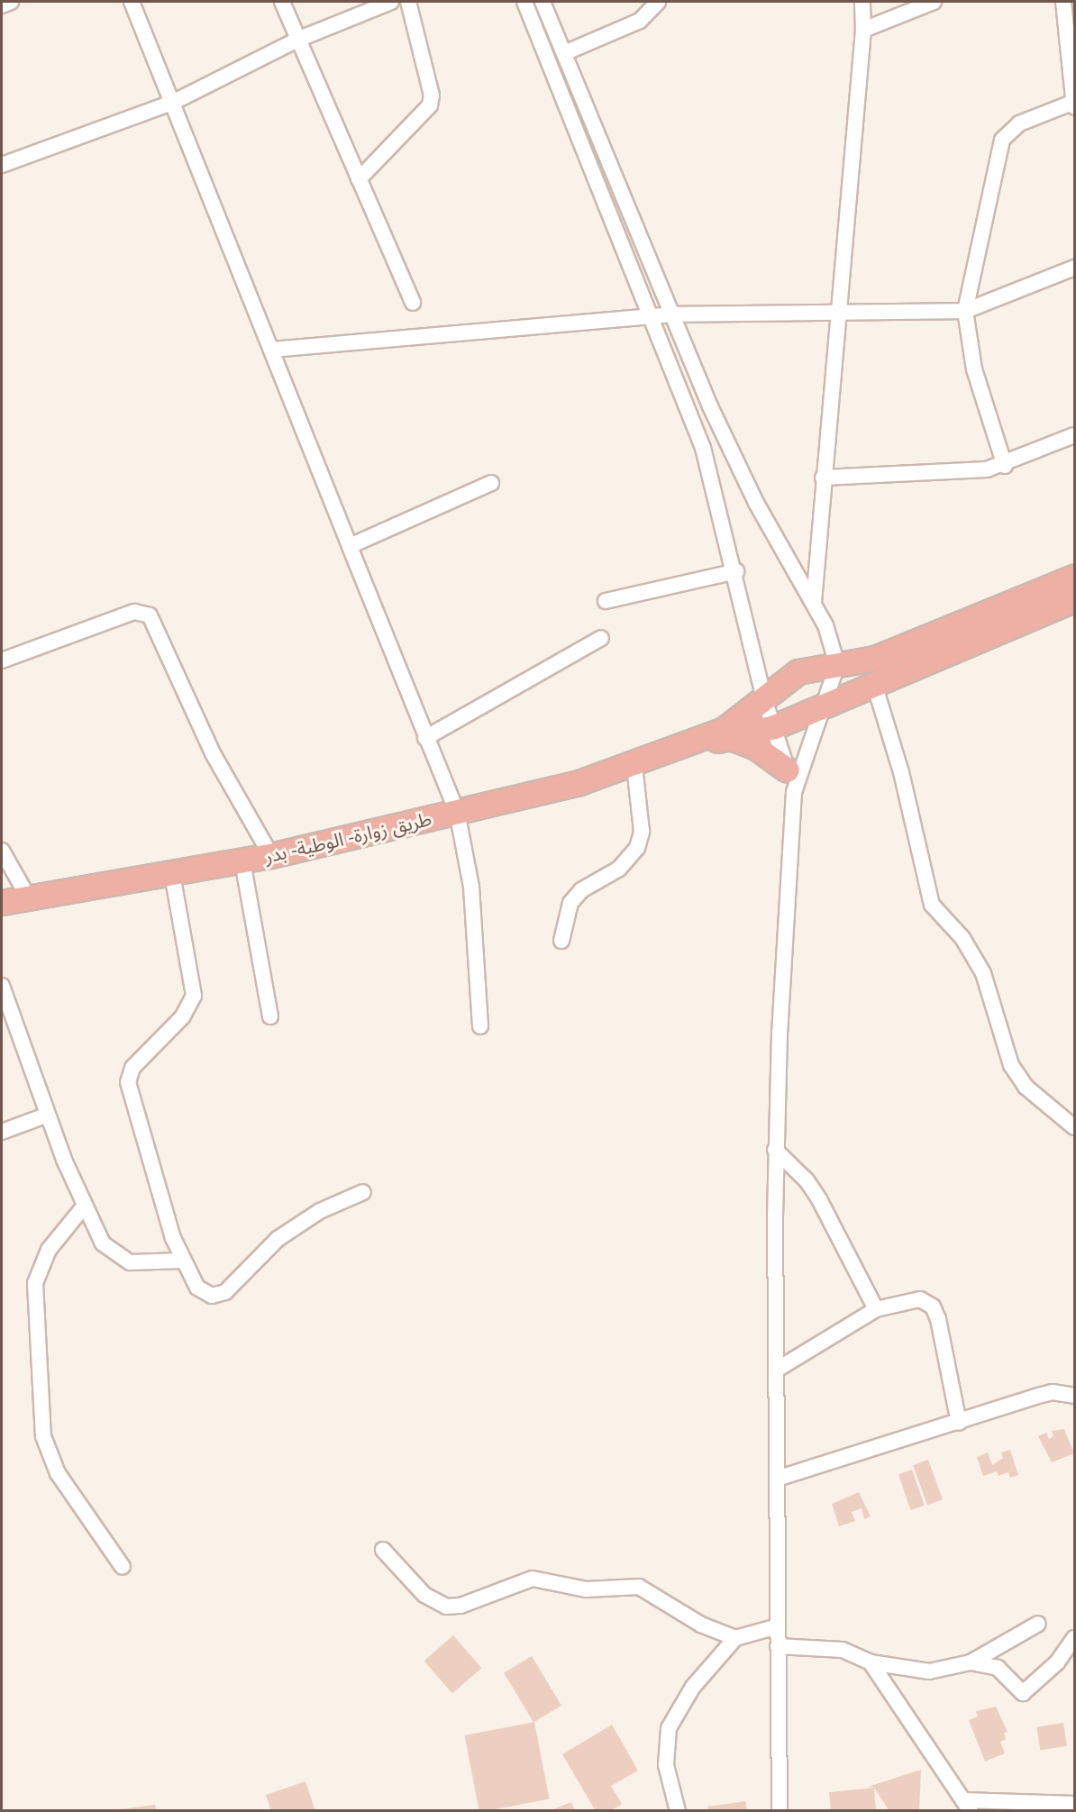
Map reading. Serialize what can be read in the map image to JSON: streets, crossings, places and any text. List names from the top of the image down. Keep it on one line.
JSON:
{"streets":{"highway":["طريق زوارة- الوطية- بدر"]}}
